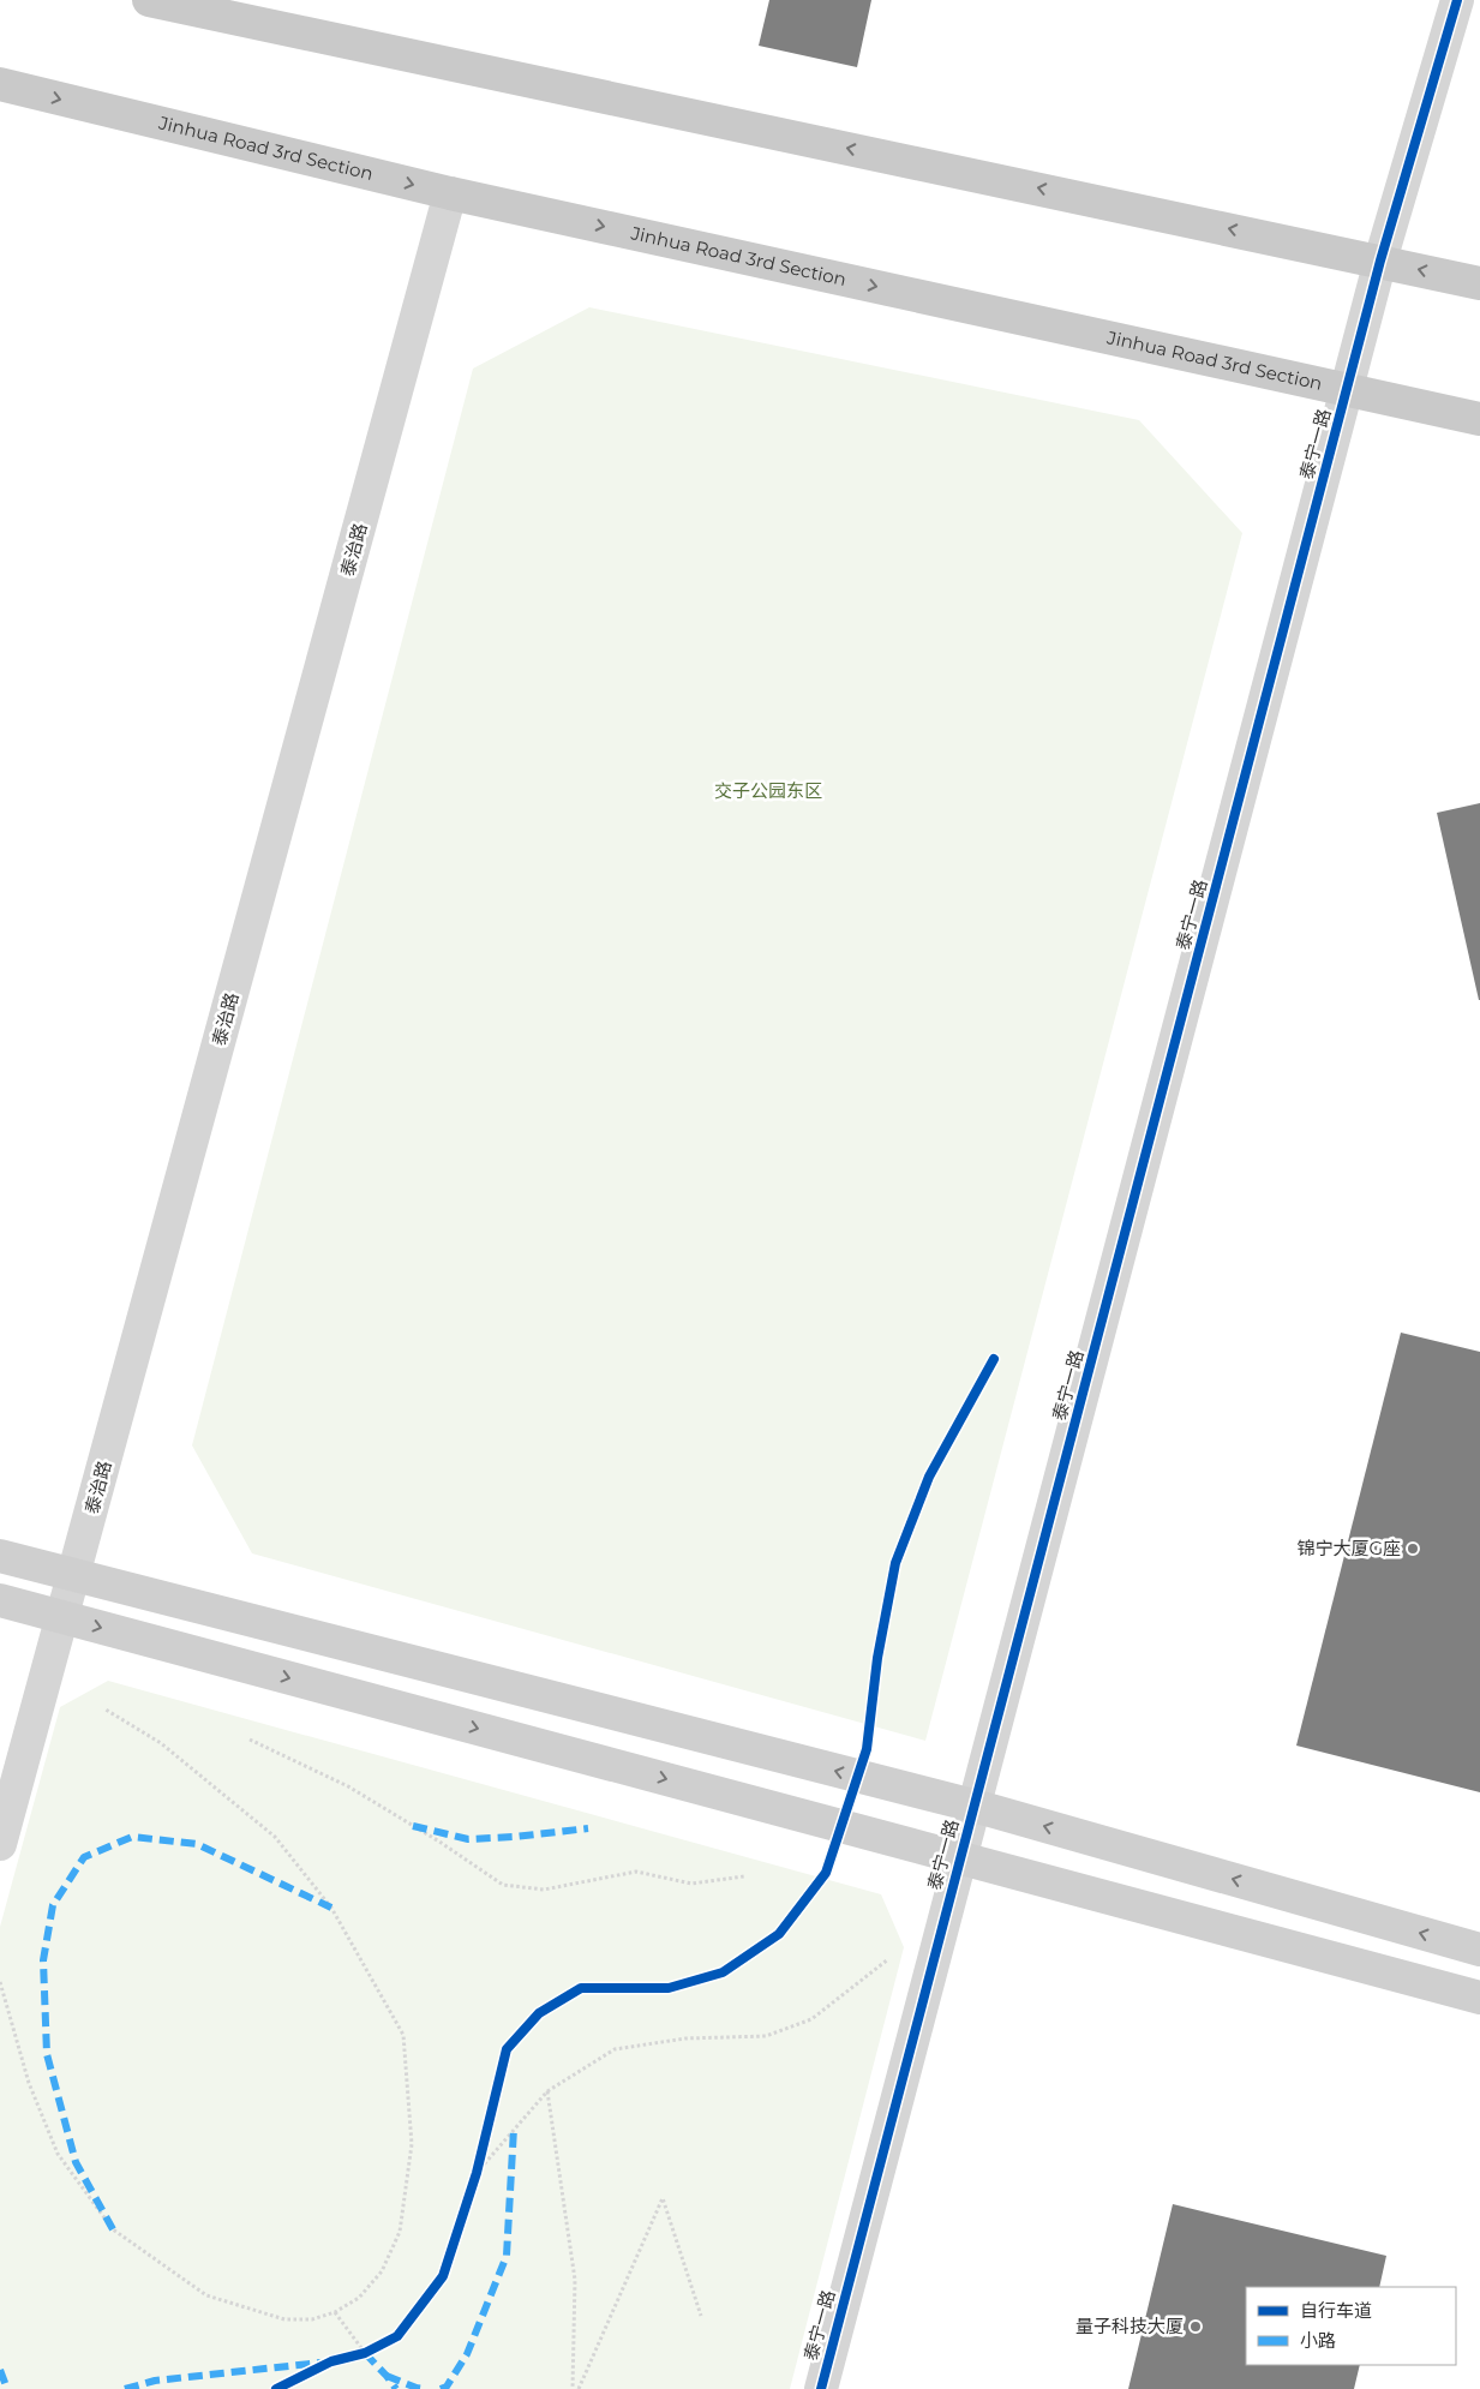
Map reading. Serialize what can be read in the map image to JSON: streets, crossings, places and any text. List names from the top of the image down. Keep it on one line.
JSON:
{"streets":{"main road":["Jinhua Road 3rd Section"],"street":["泰宁一路","泰治路"]},"crossings":[["Jinhua Road 3rd Section","泰宁一路"],["Jinhua Road 3rd Section","泰治路"]],"parks":["交子公园东区"],"places":["锦宁大厦G座","量子科技大厦"],"legend":["自行车道","小路"]}
